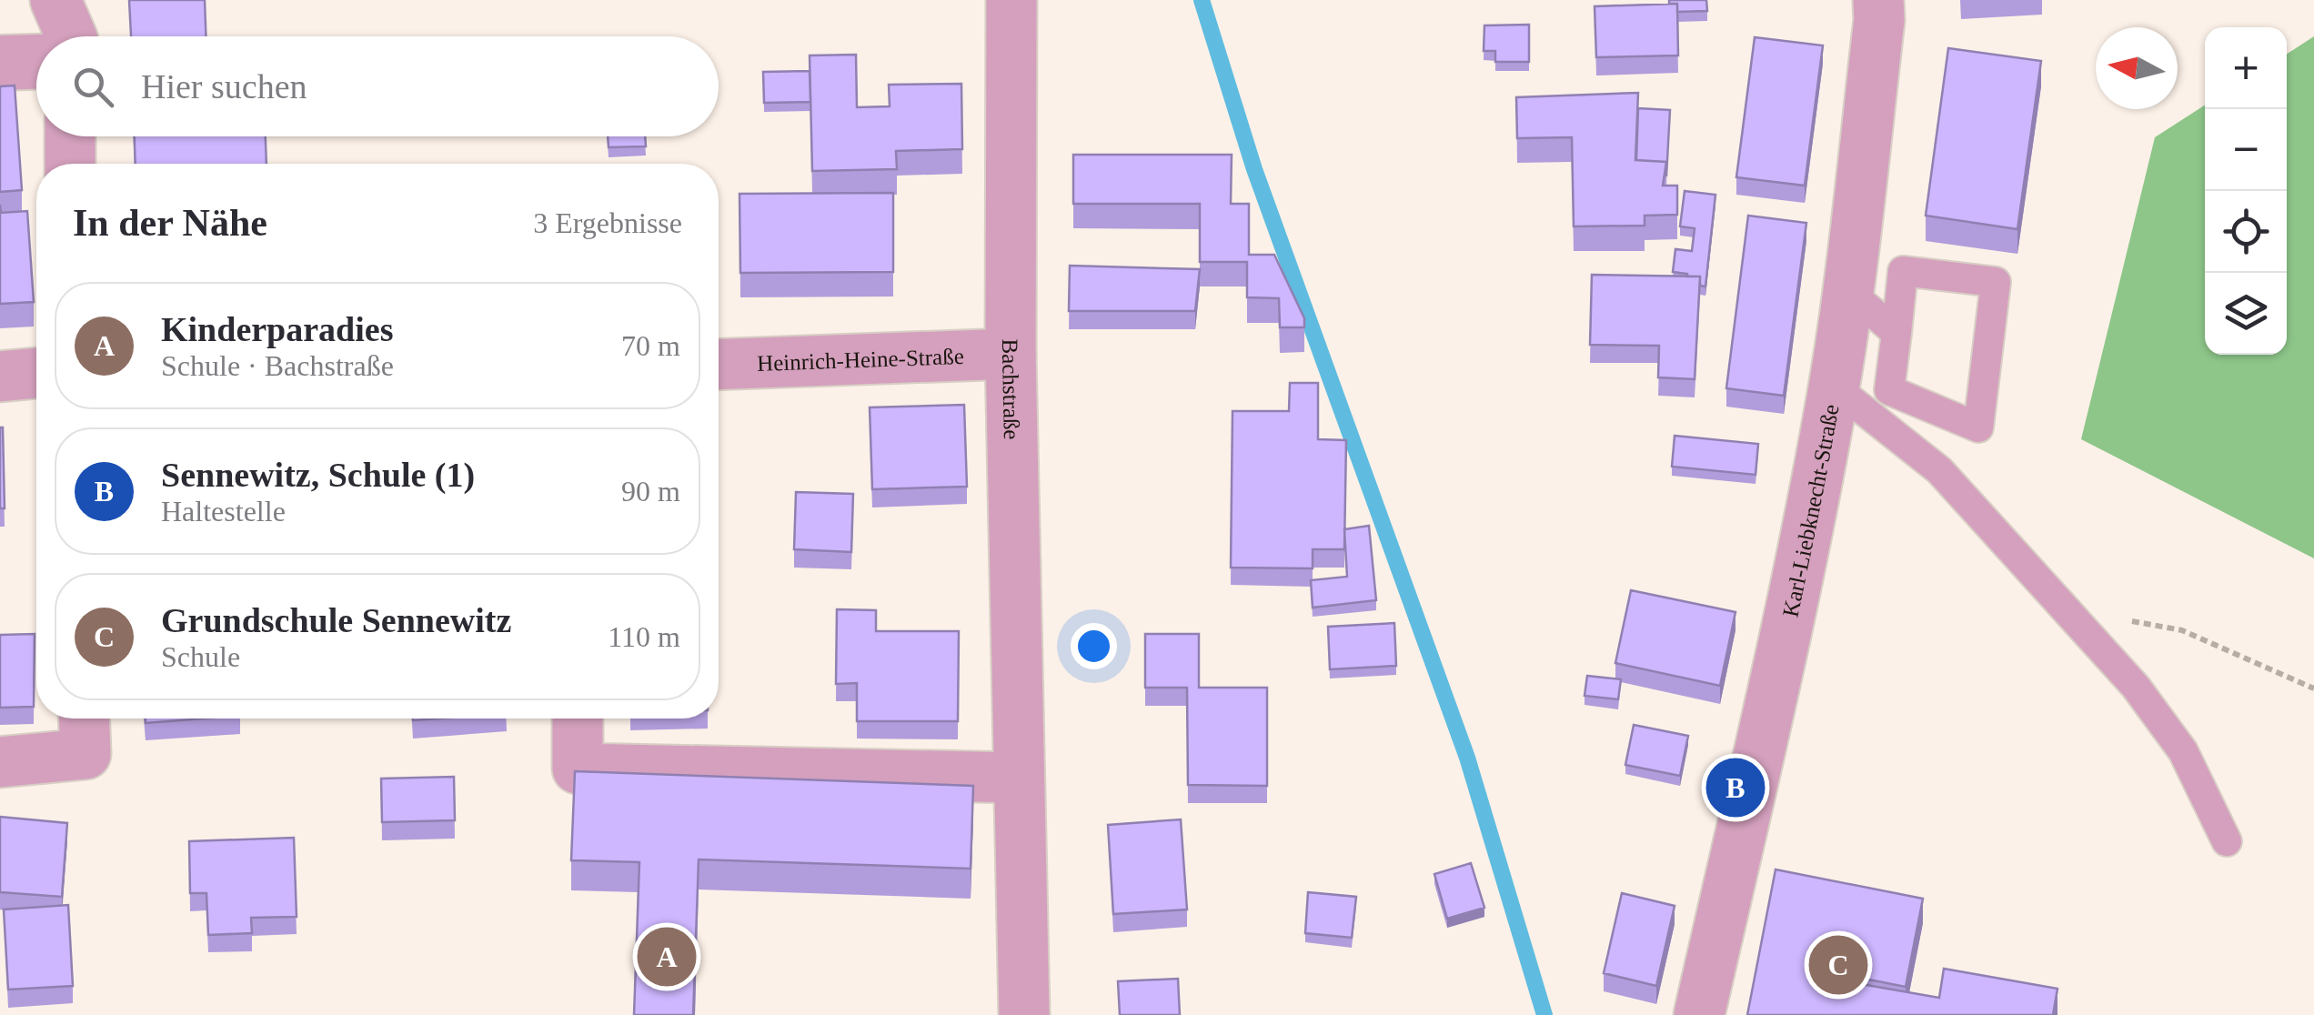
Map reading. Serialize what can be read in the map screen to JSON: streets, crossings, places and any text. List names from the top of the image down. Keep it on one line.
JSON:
{"streets":{"street":["Heinrich-Heine-Straße","Bachstraße","Karl-Liebknecht-Straße"]},"crossings":[["Heinrich-Heine-Straße","Bachstraße"]],"north":"left","page":{"map_buttons":["+","−"],"search":"Hier suchen","heading":["In der Nähe","3 Ergebnisse"],"list":[{"mark":"A","name":"Kinderparadies","note":"Schule · Bachstraße","value":"70 m"},{"mark":"B","name":"Sennewitz, Schule (1)","note":"Haltestelle","value":"90 m"},{"mark":"C","name":"Grundschule Sennewitz","note":"Schule","value":"110 m"}],"pins":["B","A","C"]}}
